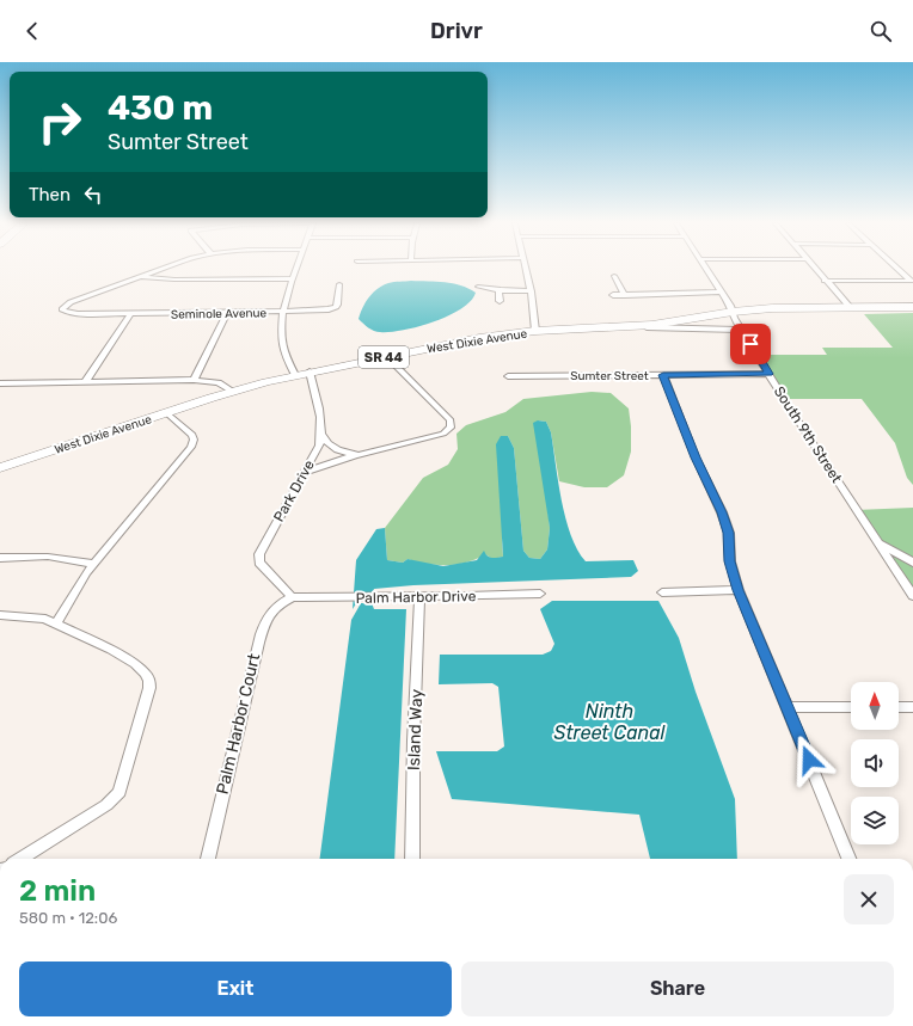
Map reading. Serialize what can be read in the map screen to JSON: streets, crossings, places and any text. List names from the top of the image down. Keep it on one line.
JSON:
{"streets":{"main road":["West Dixie Avenue","SR 44"],"street":["Seminole Avenue","Sumter Street","South 9th Street","Park Drive","Palm Harbor Drive","Palm Harbor Court","Island Way"]},"crossings":[["West Dixie Avenue","South 9th Street"],["West Dixie Avenue","Park Drive"],["Sumter Street","South 9th Street"],["Park Drive","Palm Harbor Drive"],["Park Drive","Palm Harbor Court"],["Palm Harbor Drive","Palm Harbor Court"],["Palm Harbor Drive","Island Way"]],"water":["Ninth Street Canal"],"north":"top","page":{"header":"Drivr","turn":["430 m","Sumter Street"],"then":"Then","heading":["2 min","580 m · 12:06"],"buttons":["Exit","Share"]}}
